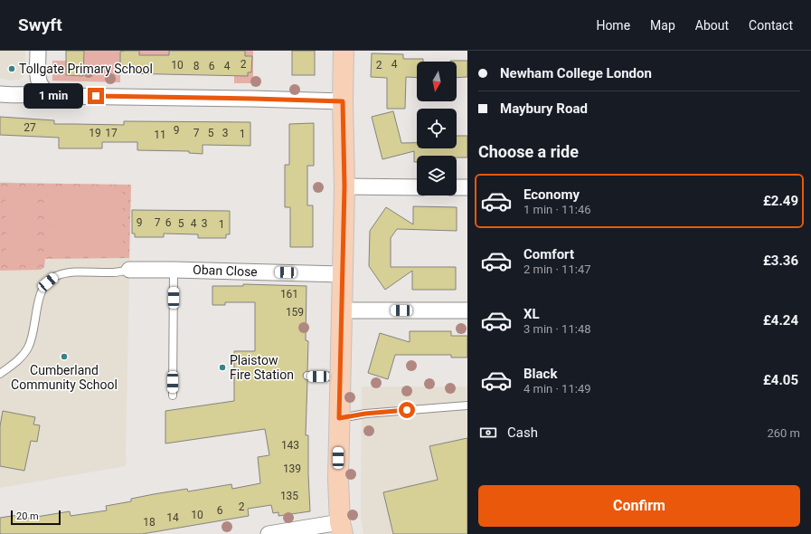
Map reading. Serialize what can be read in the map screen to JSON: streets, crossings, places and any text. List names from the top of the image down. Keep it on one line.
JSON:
{"streets":{"street":["Oban Close"]},"places":["Tollgate Primary School","Cumberland Community School","Plaistow Fire Station"],"house_numbers":["2","4","10","2","8","6","4","27","9","19","17","7","5","3","1","11","9","7","6","5","4","3","1","161","159","143","139","135","2","6","10","14","18"],"scale_bar":"20 m","north":"bottom","page":{"header":"Swyft","nav":["Home","Map","About","Contact"],"banner":["Newham College London","Maybury Road"],"bubble":"1 min","heading":"Choose a ride","list":[{"name":"Economy","note":"1 min · 11:46","value":"£2.49"},{"name":"Comfort","note":"2 min · 11:47","value":"£3.36"},{"name":"XL","note":"3 min · 11:48","value":"£4.24"},{"name":"Black","note":"4 min · 11:49","value":"£4.05"}],"pay":["Cash","260 m"],"buttons":"Confirm","scale":"20 m"}}
